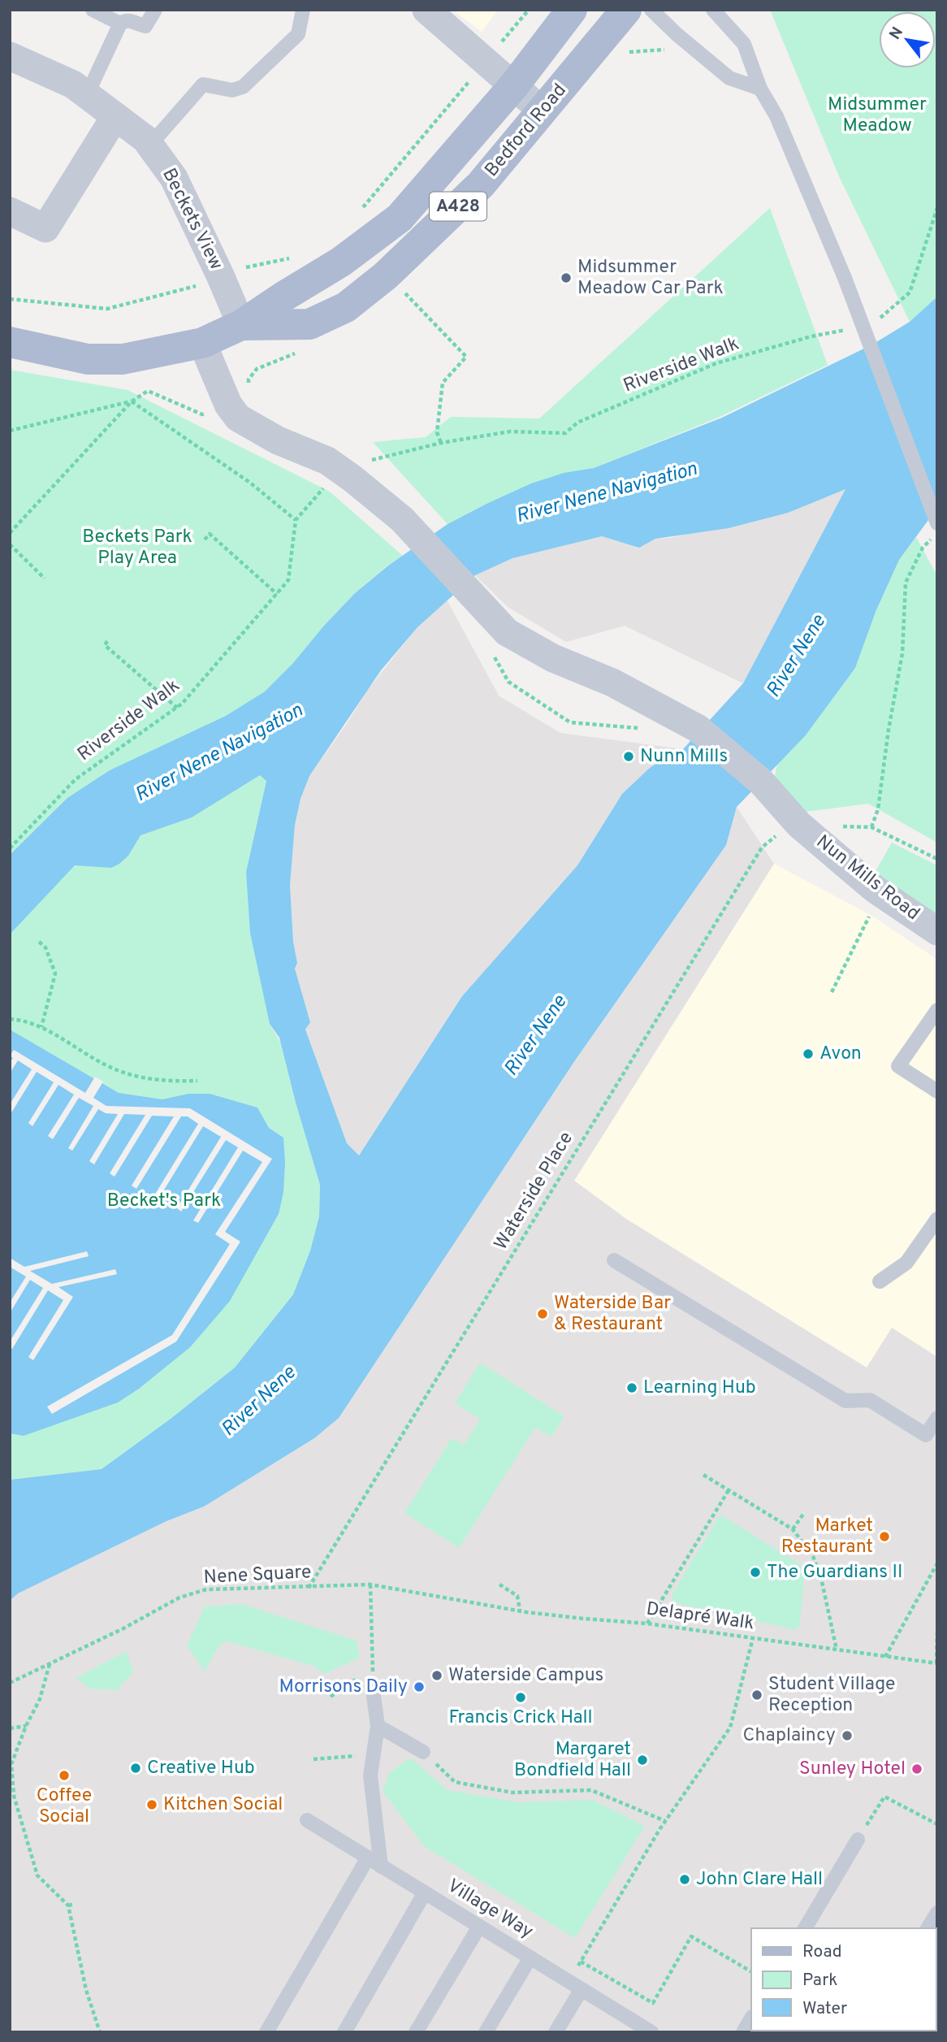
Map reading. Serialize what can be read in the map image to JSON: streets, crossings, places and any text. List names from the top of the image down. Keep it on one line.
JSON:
{"streets":{"main road":["Bedford Road","A428"],"street":["Beckets View","Nun Mills Road"],"lane":["Village Way"],"path":["Riverside Walk","Waterside Place","Nene Square","Delapré Walk"]},"crossings":[["Bedford Road","Beckets View"],["Bedford Road","Nun Mills Road"],["Nun Mills Road","Waterside Place"],["Waterside Place","Nene Square"],["Nene Square","Delapré Walk"]],"water":["River Nene Navigation","River Nene"],"parks":["Midsummer Meadow","Beckets Park Play Area","Becket's Park"],"places":["Midsummer Meadow Car Park","Nunn Mills","Avon","Waterside Bar & Restaurant","Learning Hub","Market Restaurant","The Guardians II","Waterside Campus","Morrisons Daily","Student Village Reception","Francis Crick Hall","Chaplaincy","Margaret Bondfield Hall","Creative Hub","Sunley Hotel","Coffee Social","Kitchen Social","John Clare Hall"],"legend":["Road","Park","Water"],"north":"top left"}
